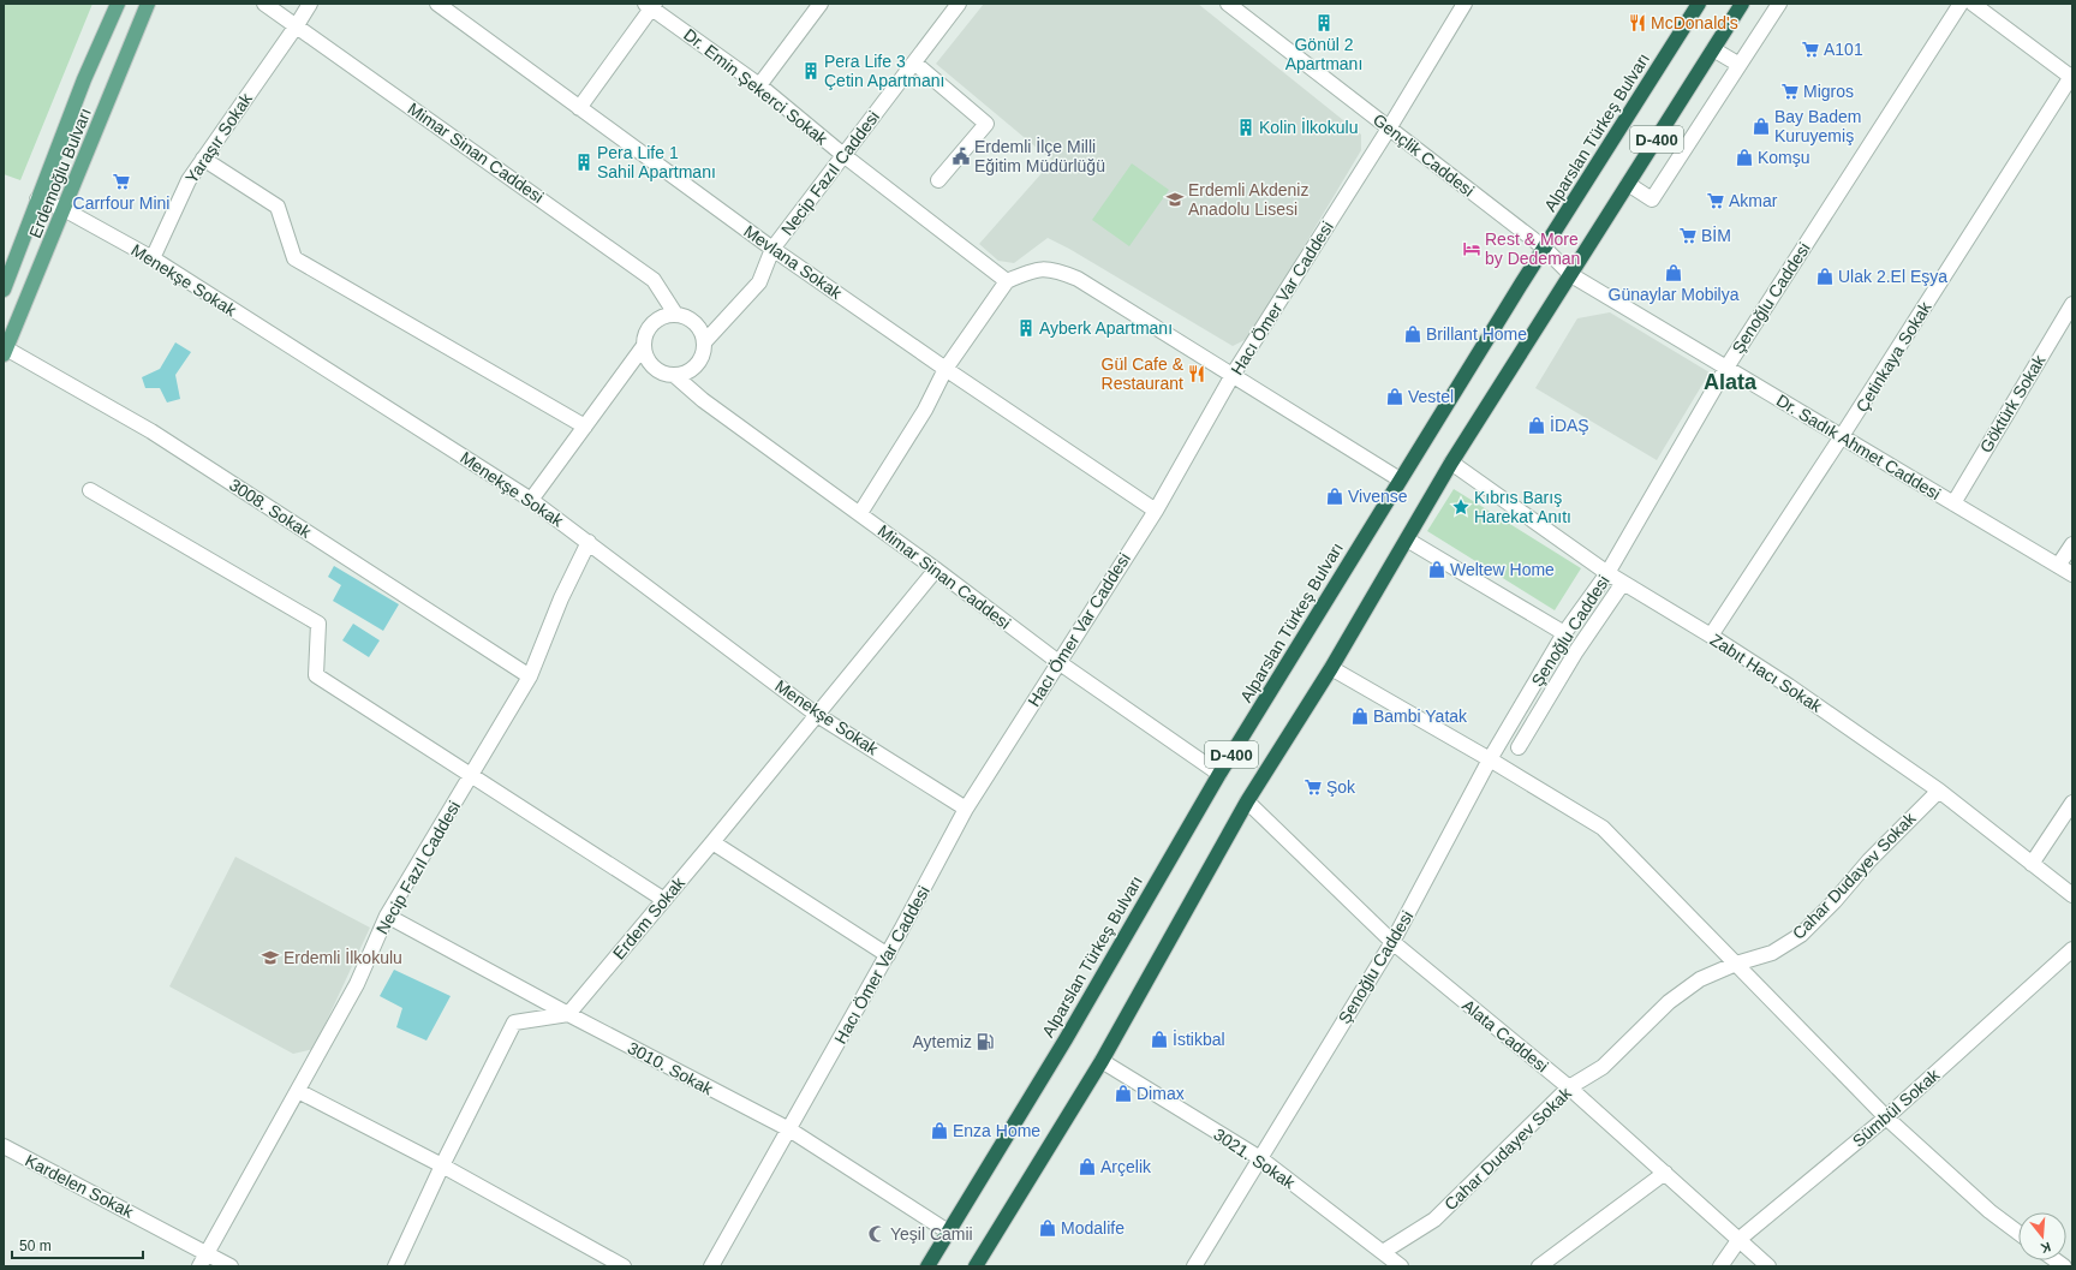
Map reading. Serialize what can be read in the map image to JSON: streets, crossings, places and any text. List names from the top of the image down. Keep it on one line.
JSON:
{"streets":{"highway":["Alparslan Türkeş Bulvarı","D-400"],"main road":["Erdemoğlu Bulvarı"],"street":["Dr. Emin Şekerci Sokak","Yaraşır Sokak","Mimar Sinan Caddesi","Gençlik Caddesi","Necip Fazıl Caddesi","Mevlana Sokak","Menekşe Sokak","Hacı Ömer Var Caddesi","Şenoğlu Caddesi","Çetinkaya Sokak","Göktürk Sokak","Dr. Sadık Ahmet Caddesi","3008. Sokak","Zabıt Hacı Sokak","Cahar Dudayev Sokak","Erdem Sokak","Alata Caddesi","3010. Sokak","Sümbül Sokak","3021. Sokak","Kardelen Sokak"]},"crossings":[["Dr. Emin Şekerci Sokak","Necip Fazıl Caddesi"],["Alparslan Türkeş Bulvarı","Mimar Sinan Caddesi"],["Alparslan Türkeş Bulvarı","Gençlik Caddesi"],["Alparslan Türkeş Bulvarı","3010. Sokak"],["Yaraşır Sokak","Mimar Sinan Caddesi"],["Yaraşır Sokak","Menekşe Sokak"],["D-400","Gençlik Caddesi"],["D-400","Dr. Sadık Ahmet Caddesi"],["D-400","Zabıt Hacı Sokak"],["D-400","Alata Caddesi"],["D-400","3021. Sokak"],["Mimar Sinan Caddesi","Necip Fazıl Caddesi"],["Mimar Sinan Caddesi","Hacı Ömer Var Caddesi"],["Mimar Sinan Caddesi","Erdem Sokak"],["Gençlik Caddesi","Hacı Ömer Var Caddesi"],["Gençlik Caddesi","Dr. Sadık Ahmet Caddesi"],["Erdemoğlu Bulvarı","Menekşe Sokak"],["Erdemoğlu Bulvarı","3008. Sokak"],["Necip Fazıl Caddesi","Mevlana Sokak"],["Necip Fazıl Caddesi","Menekşe Sokak"],["Necip Fazıl Caddesi","3008. Sokak"],["Necip Fazıl Caddesi","3010. Sokak"],["Necip Fazıl Caddesi","Kardelen Sokak"],["Mevlana Sokak","Hacı Ömer Var Caddesi"],["Menekşe Sokak","Hacı Ömer Var Caddesi"],["Menekşe Sokak","Erdem Sokak"],["Hacı Ömer Var Caddesi","3010. Sokak"],["Şenoğlu Caddesi","Dr. Sadık Ahmet Caddesi"],["Şenoğlu Caddesi","Zabıt Hacı Sokak"],["Şenoğlu Caddesi","Alata Caddesi"],["Şenoğlu Caddesi","3021. Sokak"],["Çetinkaya Sokak","Dr. Sadık Ahmet Caddesi"],["Çetinkaya Sokak","Zabıt Hacı Sokak"],["Göktürk Sokak","Dr. Sadık Ahmet Caddesi"],["Zabıt Hacı Sokak","Cahar Dudayev Sokak"],["Cahar Dudayev Sokak","Alata Caddesi"],["Cahar Dudayev Sokak","3021. Sokak"],["Erdem Sokak","3010. Sokak"],["Alata Caddesi","Sümbül Sokak"]],"districts":["Alata"],"places":{"building":["Gönül 2 Apartmanı","Pera Life 3 Çetin Apartmanı","Kolin İlkokulu","Pera Life 1 Sahil Apartmanı","Ayberk Apartmanı"],"restaurant":["McDonald's","Gül Cafe & Restaurant"],"supermarket":["A101","Migros","Carrfour Mini","Akmar","BİM","Şok"],"shop":["Bay Badem Kuruyemiş","Komşu","Günaylar Mobilya","Ulak 2.El Eşya","Brillant Home","Vestel","İDAŞ","Vivense","Weltew Home","Bambi Yatak","İstikbal","Dimax","Enza Home","Arçelik","Modalife"],"public building":["Erdemli İlçe Milli Eğitim Müdürlüğü"],"school or university":["Erdemli Akdeniz Anadolu Lisesi","Erdemli İlkokulu"],"hotel":["Rest & More by Dedeman"],"place":["Kıbrıs Barış Harekat Anıtı"],"fuel station":["Aytemiz"],"mosque":["Yeşil Camii"]},"scale_bar":"50 m","north":"bottom"}
